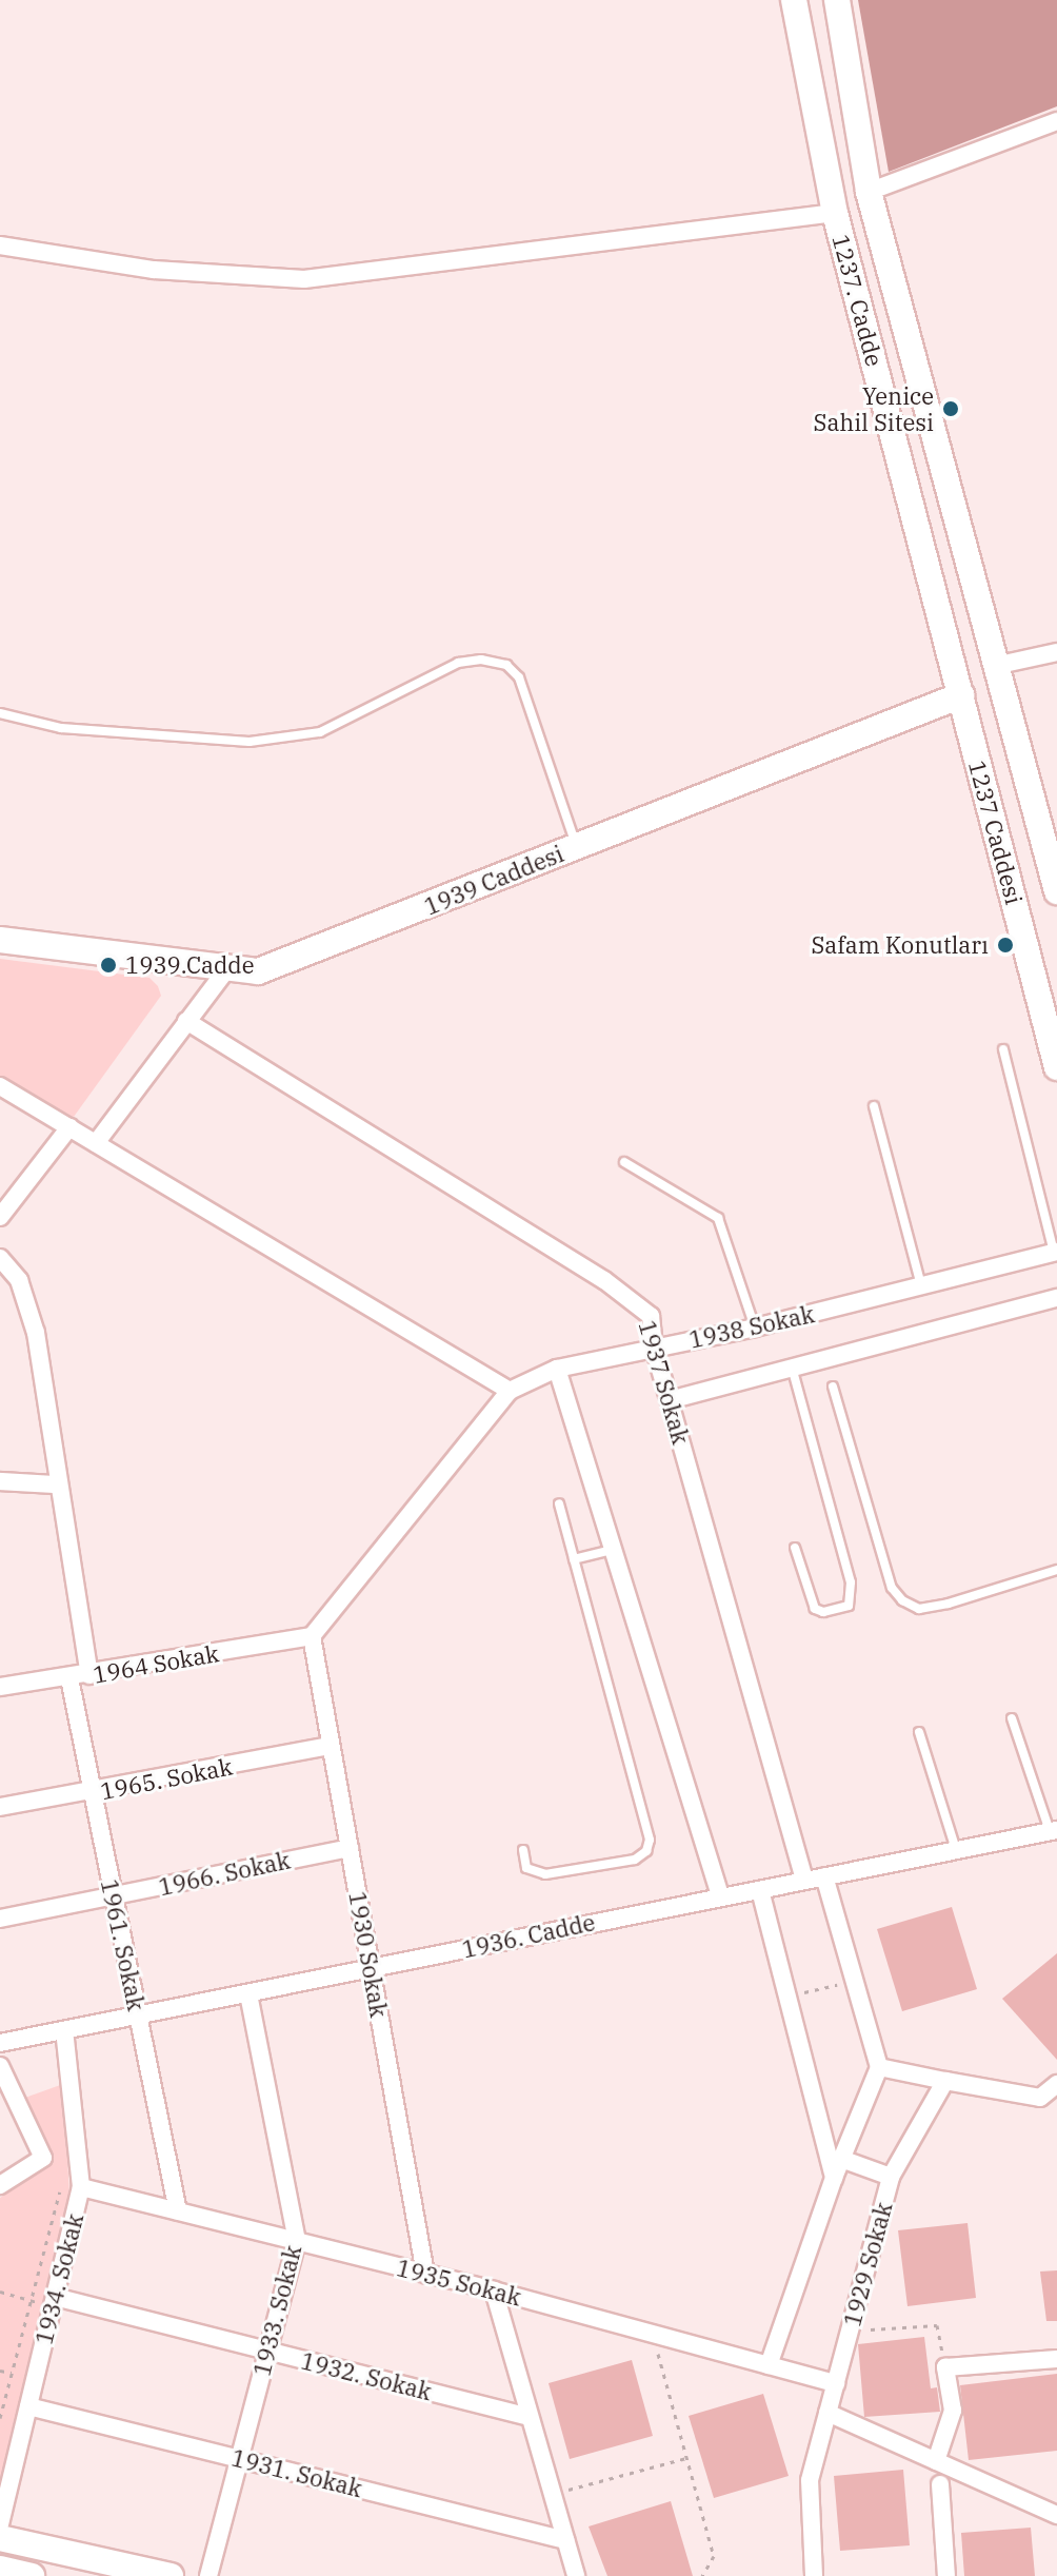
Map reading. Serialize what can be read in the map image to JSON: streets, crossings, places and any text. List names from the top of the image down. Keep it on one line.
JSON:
{"streets":{"street":["1237. Cadde","1237 Caddesi","1939 Caddesi","1938 Sokak","1937 Sokak","1964 Sokak","1965. Sokak","1966. Sokak","1936. Cadde","1961. Sokak","1930 Sokak","1929 Sokak","1934. Sokak","1935 Sokak","1933. Sokak","1932. Sokak","1931. Sokak"]},"crossings":[["1237. Cadde","1237 Caddesi"],["1237. Cadde","1939 Caddesi"],["1237 Caddesi","1939 Caddesi"],["1938 Sokak","1937 Sokak"],["1938 Sokak","1964 Sokak"],["1938 Sokak","1930 Sokak"],["1937 Sokak","1936. Cadde"],["1964 Sokak","1961. Sokak"],["1964 Sokak","1930 Sokak"],["1965. Sokak","1961. Sokak"],["1965. Sokak","1930 Sokak"],["1966. Sokak","1961. Sokak"],["1966. Sokak","1930 Sokak"],["1936. Cadde","1961. Sokak"],["1936. Cadde","1930 Sokak"],["1936. Cadde","1934. Sokak"],["1936. Cadde","1933. Sokak"],["1961. Sokak","1935 Sokak"],["1930 Sokak","1935 Sokak"],["1929 Sokak","1935 Sokak"],["1934. Sokak","1935 Sokak"],["1934. Sokak","1932. Sokak"],["1934. Sokak","1931. Sokak"],["1935 Sokak","1933. Sokak"],["1933. Sokak","1932. Sokak"],["1933. Sokak","1931. Sokak"]],"places":["Yenice Sahil Sitesi","Safam Konutları","1939.Cadde"]}
